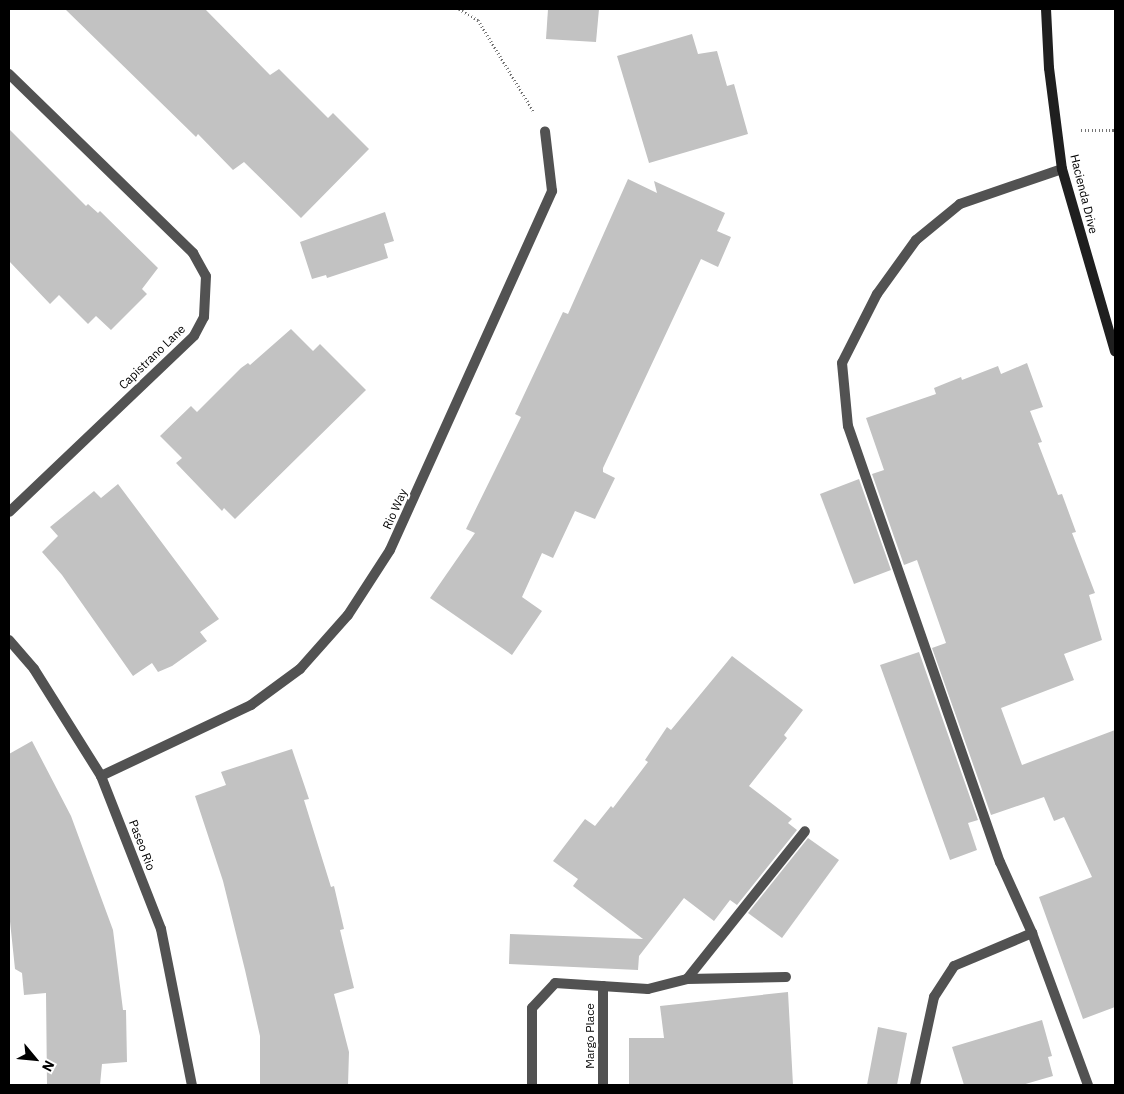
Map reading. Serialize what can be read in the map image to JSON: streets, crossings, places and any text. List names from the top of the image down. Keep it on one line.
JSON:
{"streets":{"main road":["Hacienda Drive"],"street":["Capistrano Lane","Rio Way","Paseo Rio","Margo Place"]},"crossings":[["Rio Way","Paseo Rio"]],"north":"bottom right"}
